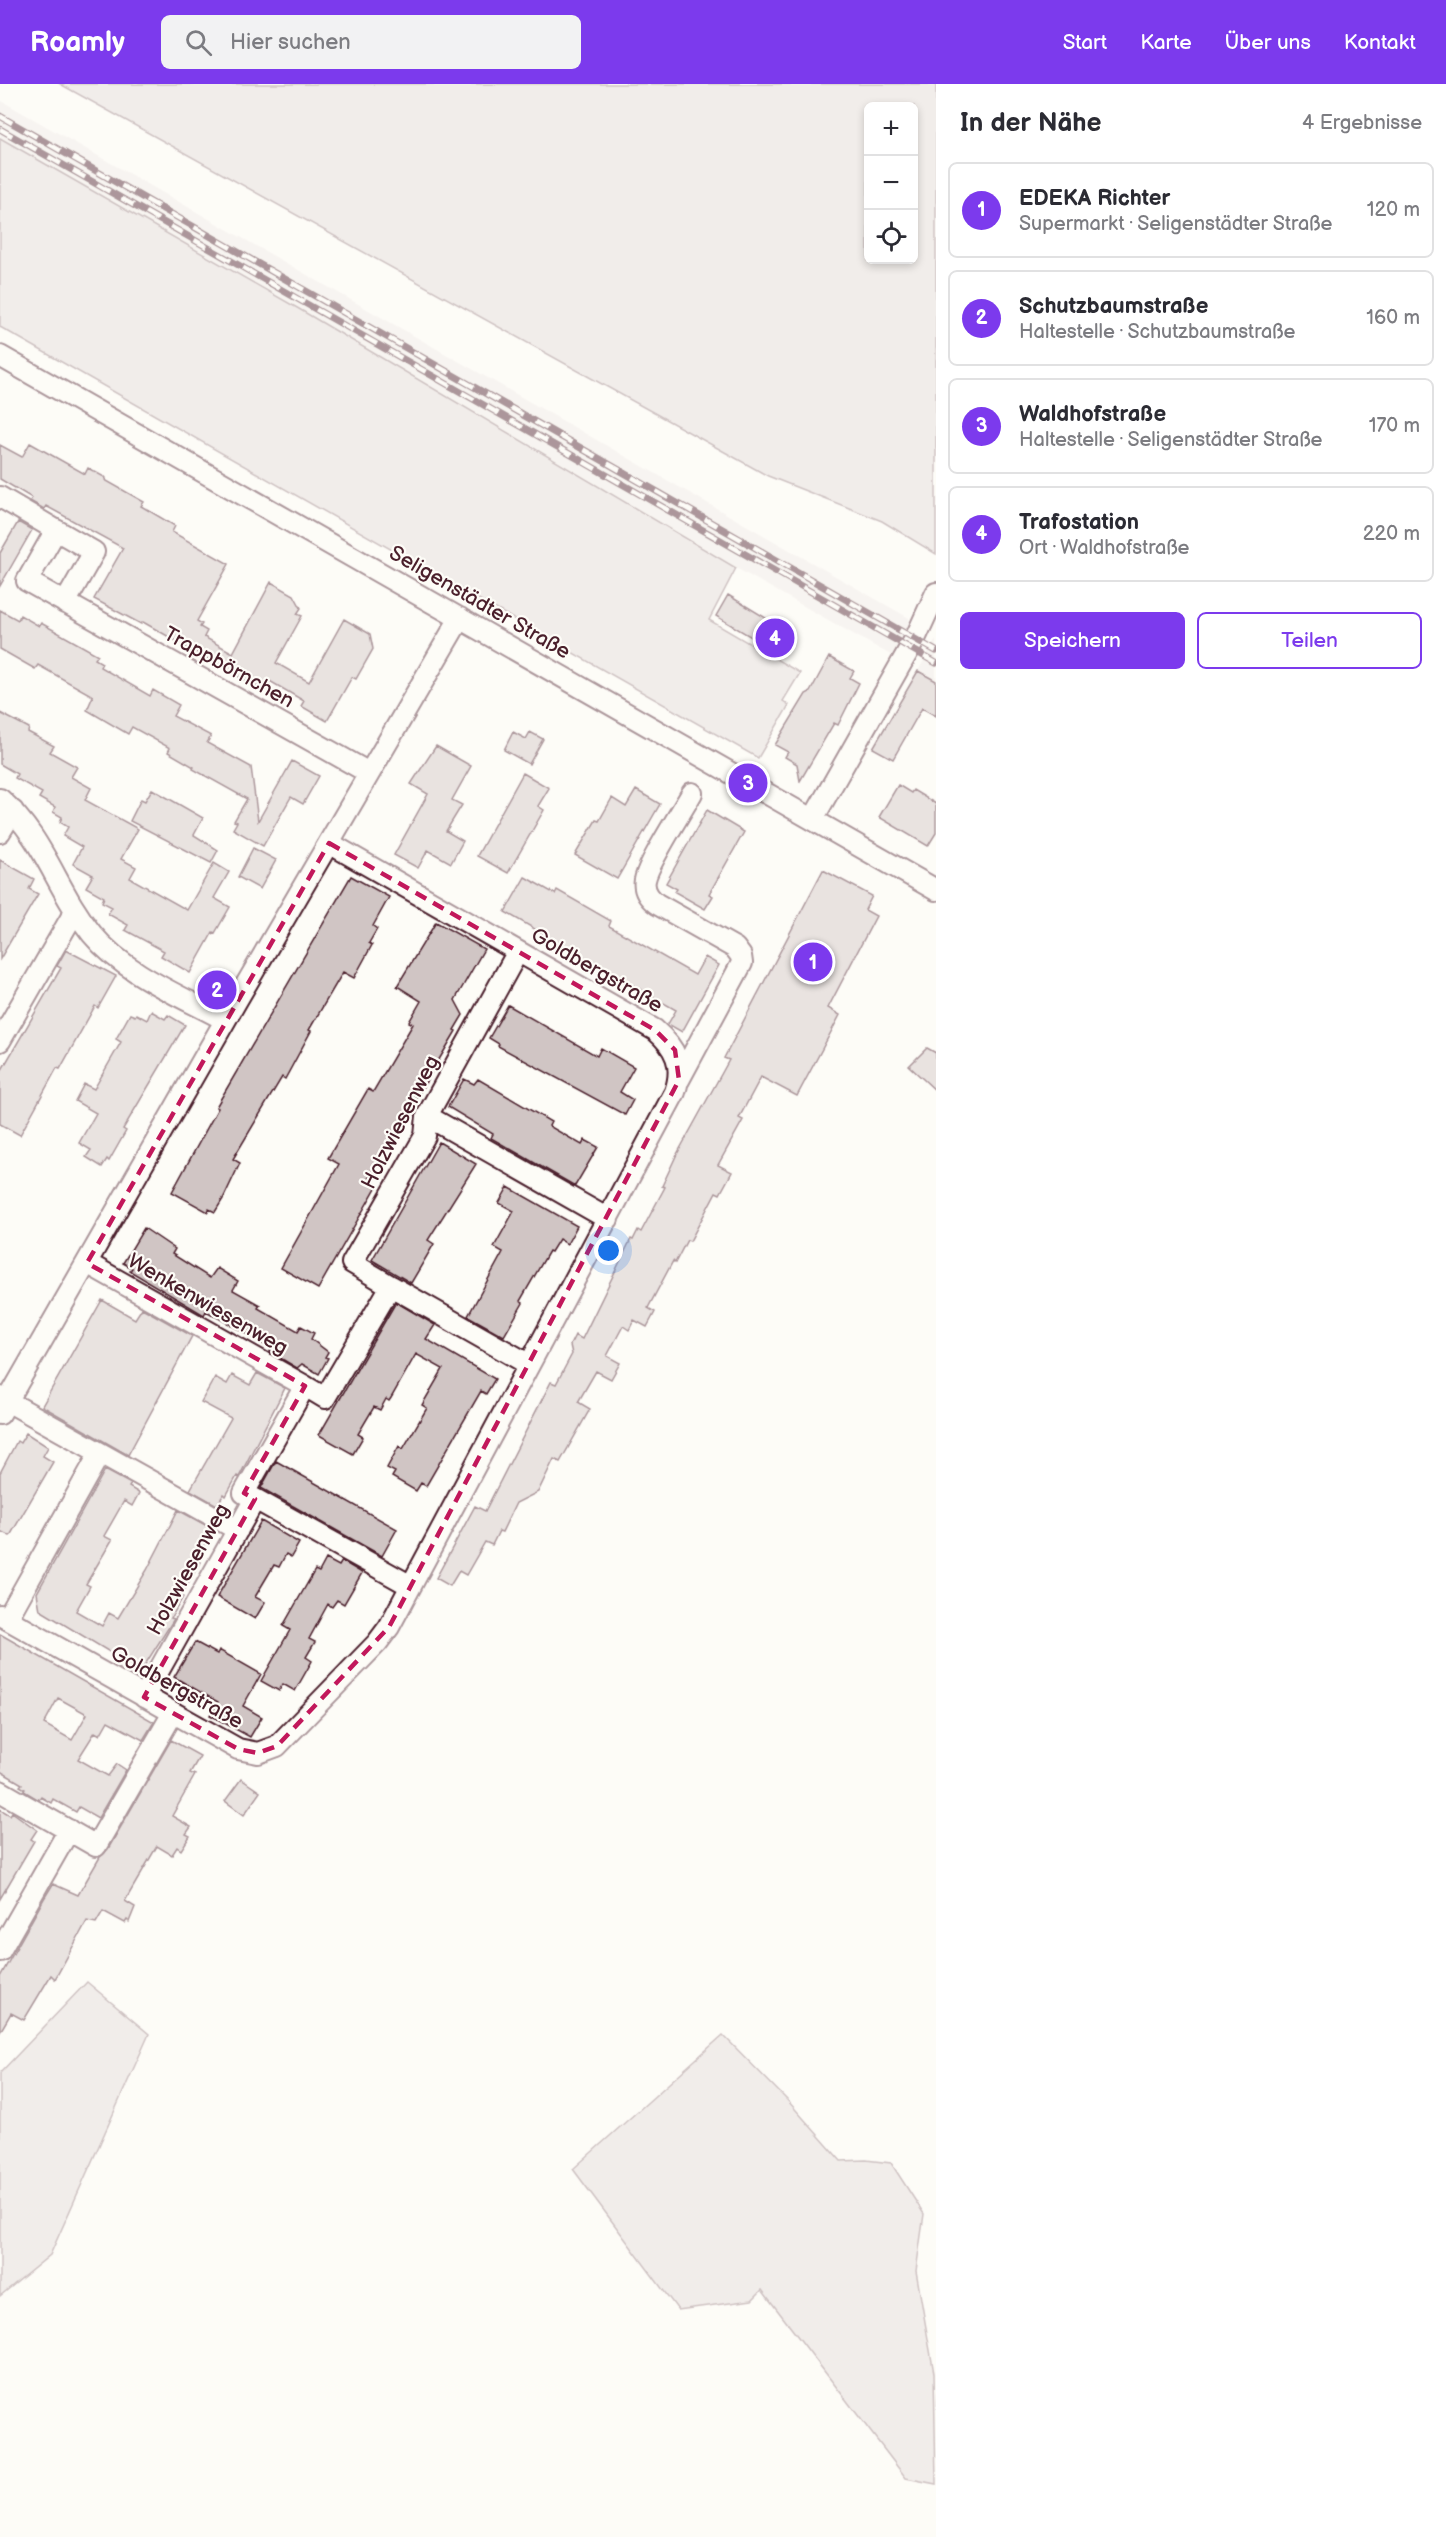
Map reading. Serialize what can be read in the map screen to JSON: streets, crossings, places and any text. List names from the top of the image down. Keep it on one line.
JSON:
{"streets":{"street":["Seligenstädter Straße","Trappbörnchen","Goldbergstraße","Holzwiesenweg","Wenkenwiesenweg"]},"crossings":[["Goldbergstraße","Holzwiesenweg"],["Holzwiesenweg","Wenkenwiesenweg"]],"page":{"header":"Roamly","search":"Hier suchen","nav":["Start","Karte","Über uns","Kontakt"],"heading":["In der Nähe","4 Ergebnisse"],"map_buttons":["+","−"],"list":[{"mark":"1","name":"EDEKA Richter","note":"Supermarkt · Seligenstädter Straße","value":"120 m"},{"mark":"2","name":"Schutzbaumstraße","note":"Haltestelle · Schutzbaumstraße","value":"160 m"},{"mark":"3","name":"Waldhofstraße","note":"Haltestelle · Seligenstädter Straße","value":"170 m"},{"mark":"4","name":"Trafostation","note":"Ort · Waldhofstraße","value":"220 m"}],"buttons":["Speichern","Teilen"],"pins":["4","3","1","2"]}}
